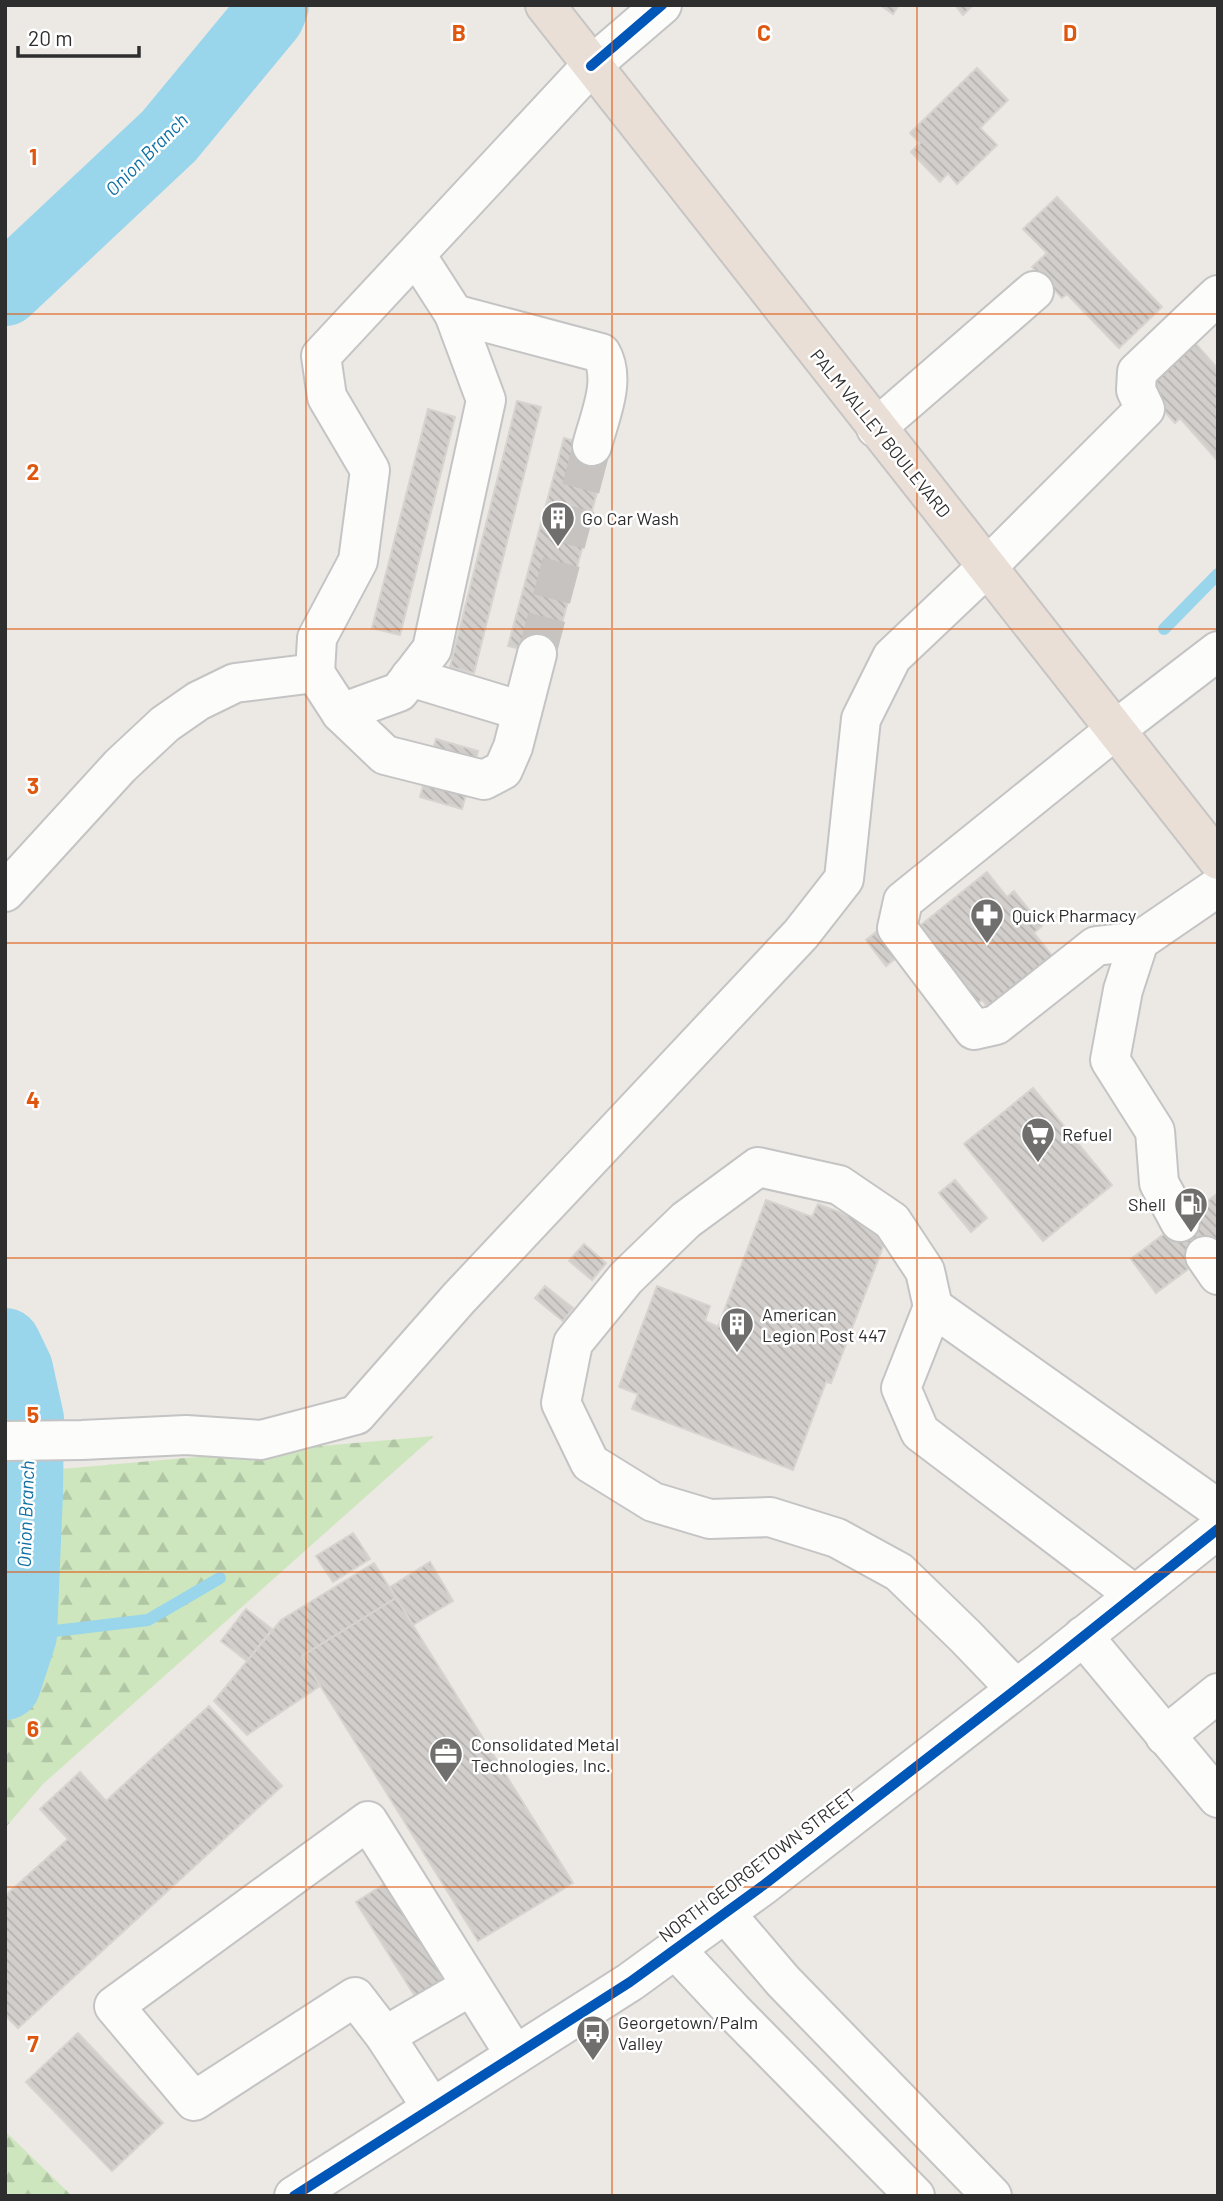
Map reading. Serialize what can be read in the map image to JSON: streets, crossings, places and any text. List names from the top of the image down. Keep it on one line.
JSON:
{"streets":{"highway":["PALM VALLEY BOULEVARD"],"street":["NORTH GEORGETOWN STREET"]},"water":["Onion Branch"],"places":{"building":["Go Car Wash","American Legion Post 447"],"pharmacy":["Quick Pharmacy"],"supermarket":["Refuel"],"fuel station":["Shell"],"office":["Consolidated Metal Technologies, Inc."],"bus stop":["Georgetown/Palm Valley"]},"scale_bar":"20 m","grid":{"columns":["B","C","D"],"rows":["1","2","3","4","5","6","7"]}}
